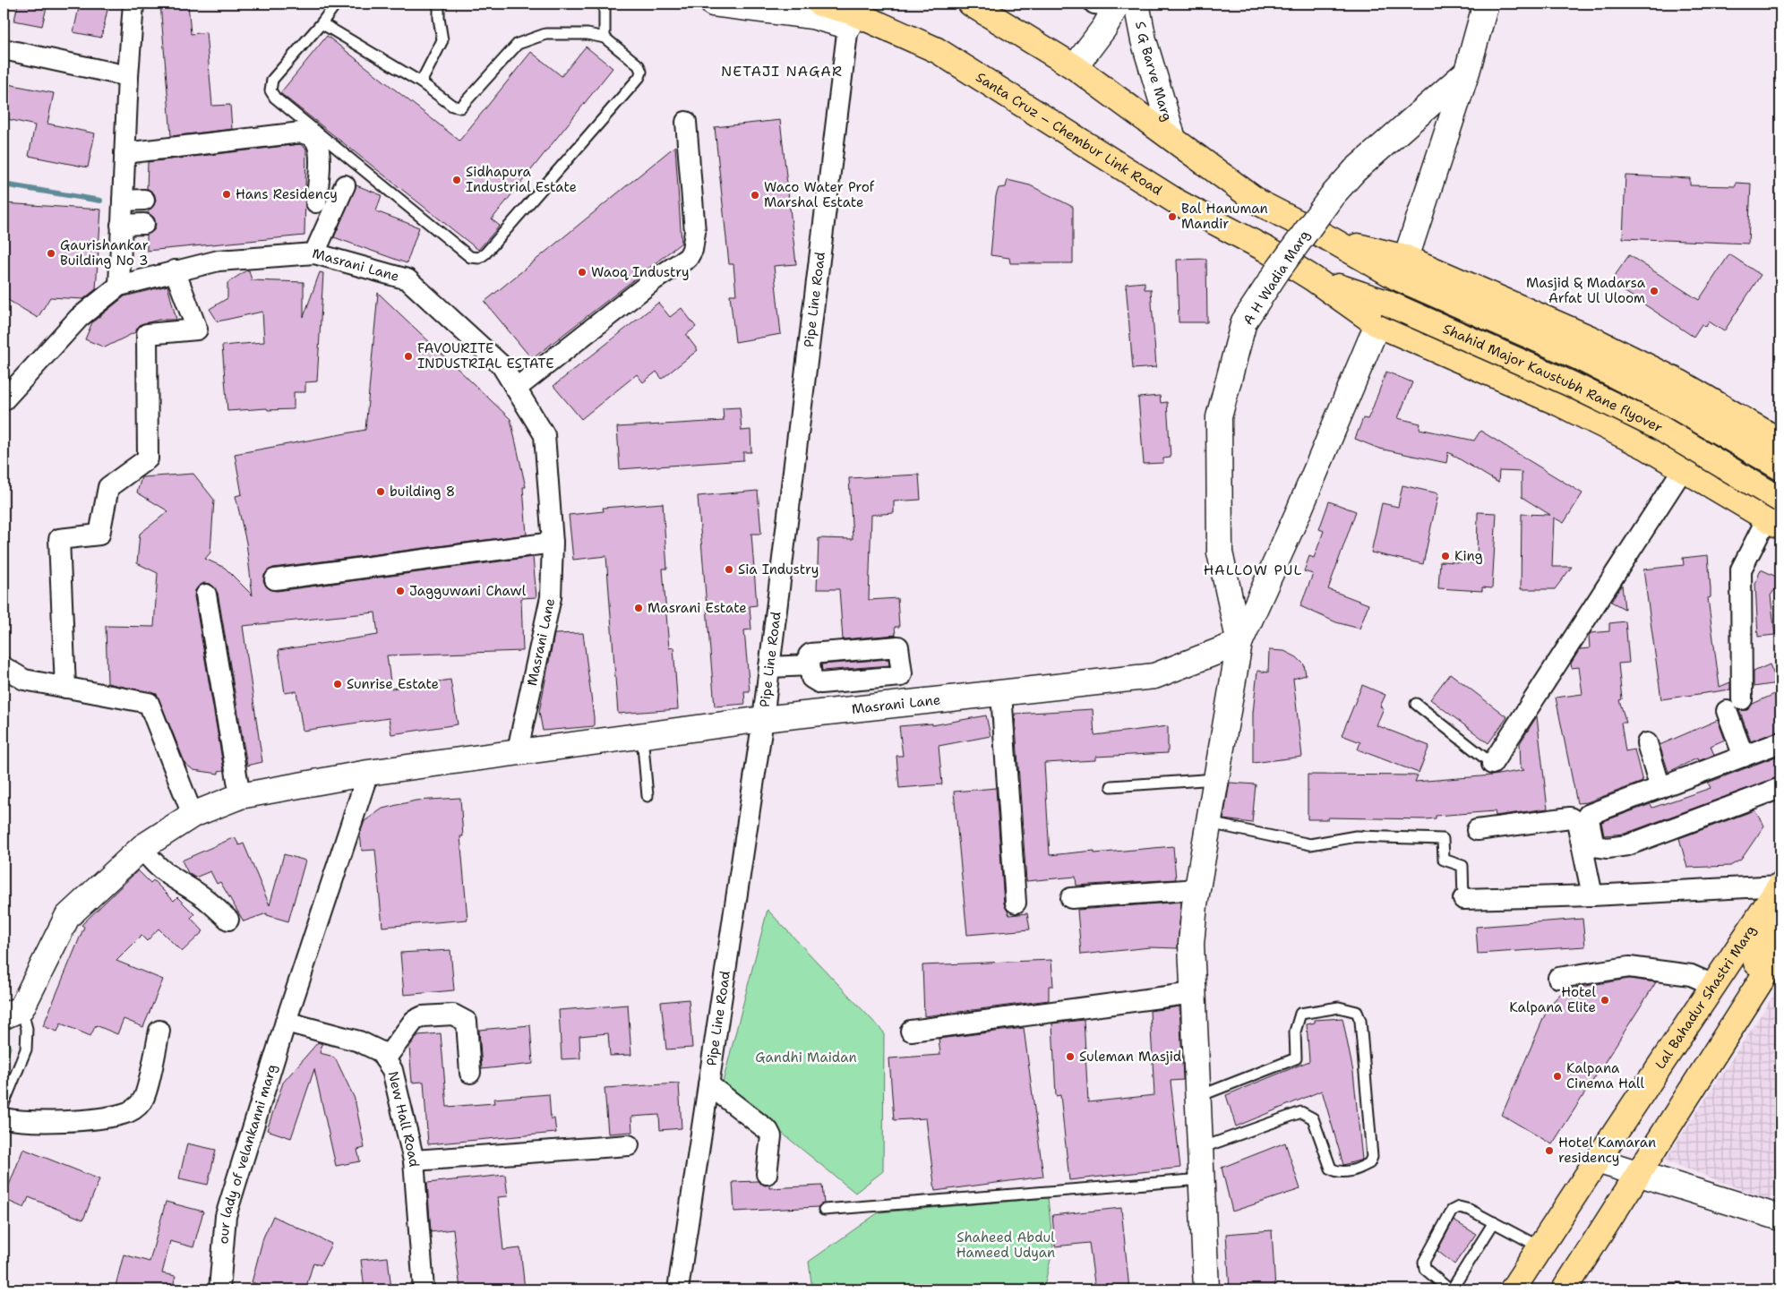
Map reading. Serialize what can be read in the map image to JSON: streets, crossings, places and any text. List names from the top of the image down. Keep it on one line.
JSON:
{"streets":{"main road":["Santa Cruz – Chembur Link Road","Shahid Major Kaustubh Rane flyover","Lal Bahadur Shastri Marg"],"street":["S G Barve Marg","Masrani Lane","A H Wadia Marg","Pipe Line Road","New Hall Road","our lady of velankanni marg"]},"crossings":[["S G Barve Marg","Shahid Major Kaustubh Rane flyover"],["Santa Cruz – Chembur Link Road","Pipe Line Road"],["Santa Cruz – Chembur Link Road","Shahid Major Kaustubh Rane flyover"],["Masrani Lane","A H Wadia Marg"],["Masrani Lane","Pipe Line Road"],["New Hall Road","our lady of velankanni marg"]],"districts":["NETAJI NAGAR","HALLOW PUL"],"parks":["Gandhi Maidan","Shaheed Abdul Hameed Udyan"],"places":["Sidhapura Industrial Estate","Hans Residency","Waco Water Prof Marshal Estate","Bal Hanuman Mandir","Gaurishankar Building No 3","Waoq Industry","Masjid & Madarsa Arfat Ul Uloom","FAVOURITE INDUSTRIAL ESTATE","building 8","King","Sia Industry","Jagguwani Chawl","Masrani Estate","Sunrise Estate","Hotel Kalpana Elite","Suleman Masjid","Kalpana Cinema Hall","Hotel Kamaran residency"]}
